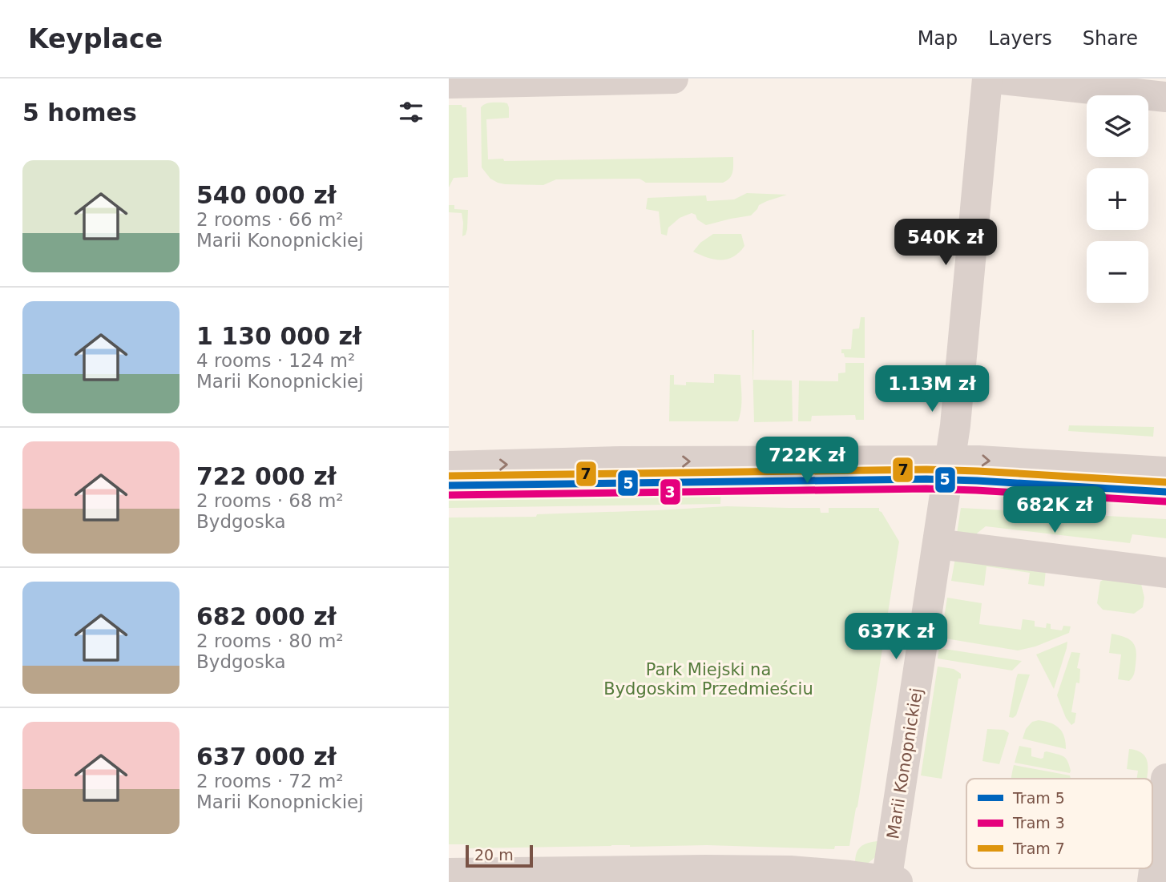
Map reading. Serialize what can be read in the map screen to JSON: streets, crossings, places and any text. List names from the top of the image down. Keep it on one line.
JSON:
{"streets":{"street":["Marii Konopnickiej"]},"parks":["Park Miejski na Bydgoskim Przedmieściu"],"lines":["tram line 7","tram line 5","tram line 3"],"legend":["Tram 5","Tram 3","Tram 7"],"scale_bar":"20 m","page":{"header":"Keyplace","nav":["Map","Layers","Share"],"heading":"5 homes","map_buttons":["+","−"],"list":[{"name":"540 000 zł","note":"2 rooms · 66 m² · Marii Konopnickiej"},{"name":"1 130 000 zł","note":"4 rooms · 124 m² · Marii Konopnickiej"},{"name":"722 000 zł","note":"2 rooms · 68 m² · Bydgoska"},{"name":"682 000 zł","note":"2 rooms · 80 m² · Bydgoska"},{"name":"637 000 zł","note":"2 rooms · 72 m² · Marii Konopnickiej"}],"price":["540K zł","1.13M zł","722K zł","682K zł","637K zł"],"scale":"20 m"}}
